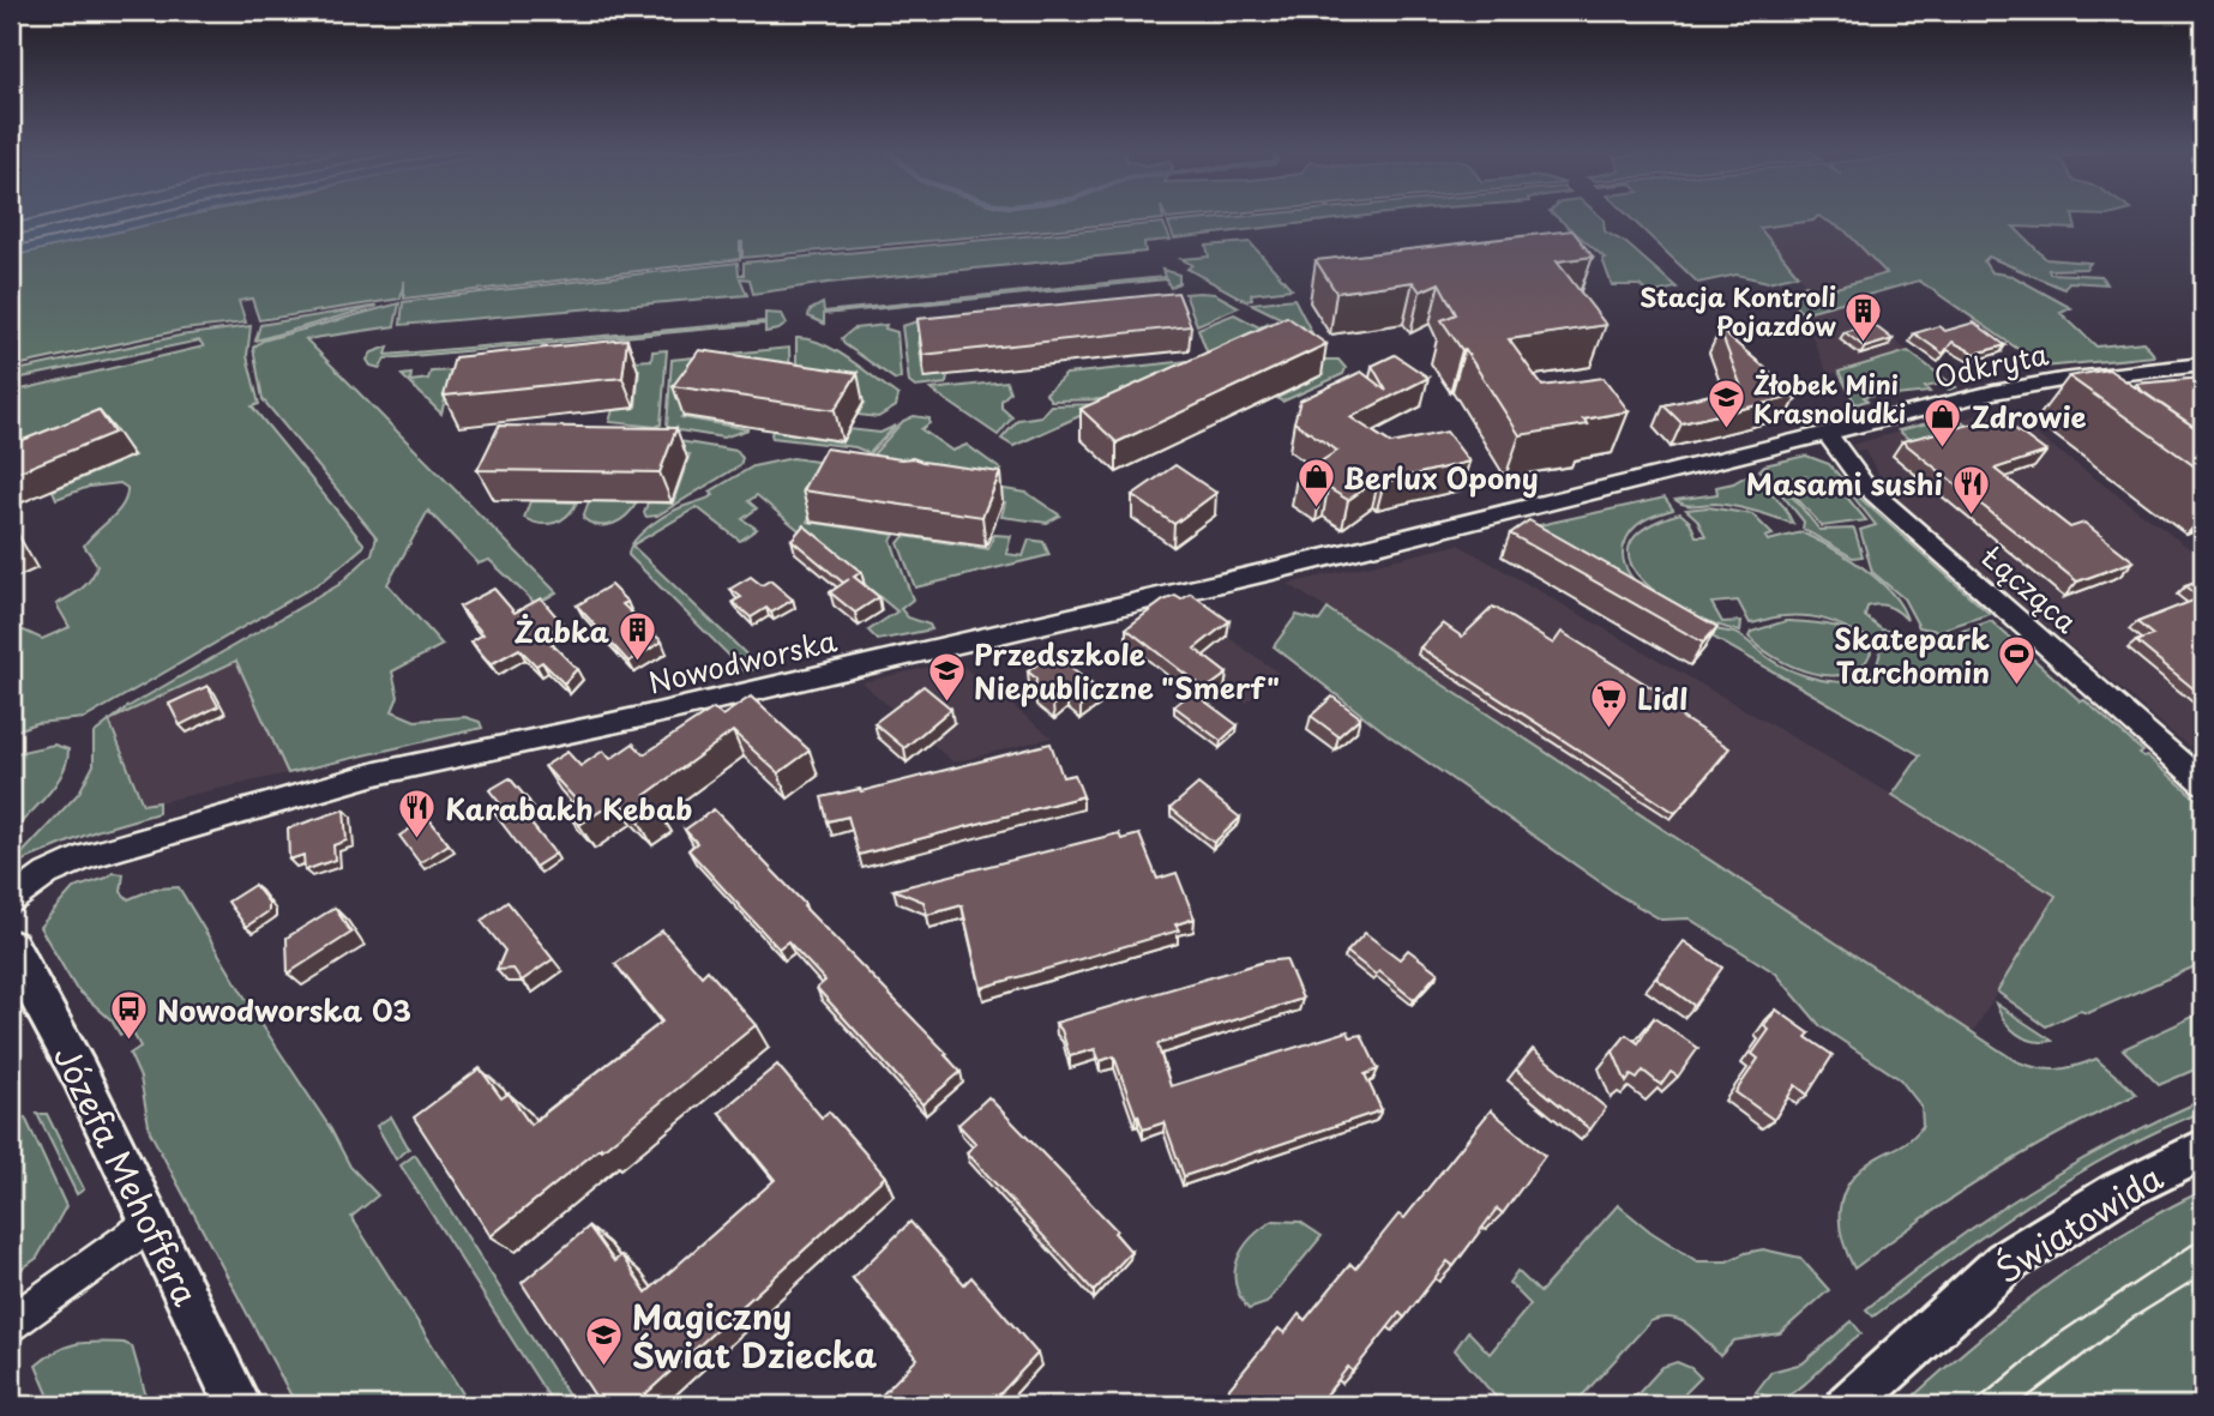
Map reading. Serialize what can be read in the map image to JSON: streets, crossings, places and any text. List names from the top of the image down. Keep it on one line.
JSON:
{"streets":{"street":["Odkryta","Łącząca","Nowodworska","Józefa Mehoffera","Światowida"]},"crossings":[["Odkryta","Łącząca"],["Odkryta","Nowodworska"]],"places":{"building":["Stacja Kontroli Pojazdów","Żabka"],"school or university":["Żłobek Mini Krasnoludki","Przedszkole Niepubliczne \"Smerf\"","Magiczny Świat Dziecka"],"shop":["Zdrowie","Berlux Opony"],"restaurant":["Masami sushi","Karabakh Kebab"],"sports":["Skatepark Tarchomin"],"supermarket":["Lidl"],"bus stop":["Nowodworska 03"]}}
